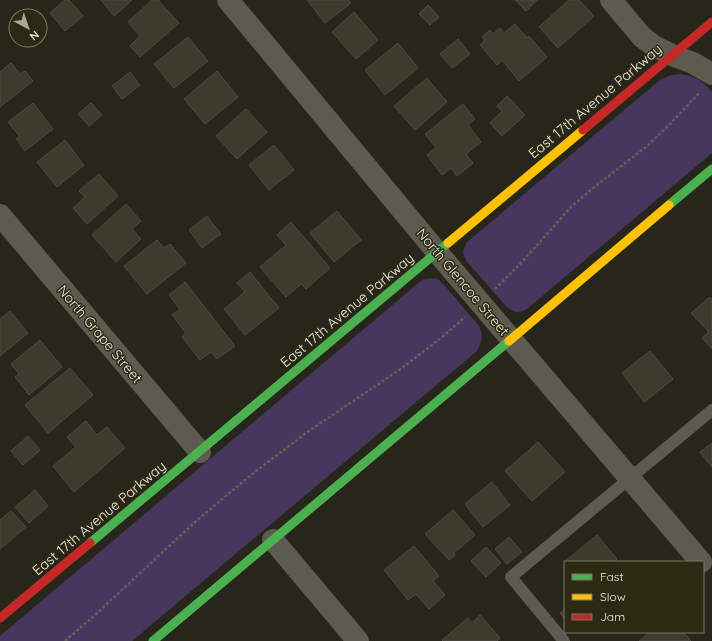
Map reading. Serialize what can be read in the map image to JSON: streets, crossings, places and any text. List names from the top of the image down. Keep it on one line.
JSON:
{"streets":{"main road":["East 17th Avenue Parkway"],"street":["North Glencoe Street","North Grape Street"]},"crossings":[["East 17th Avenue Parkway","North Glencoe Street"],["East 17th Avenue Parkway","North Grape Street"]],"legend":["Fast","Slow","Jam"],"north":"bottom right"}
